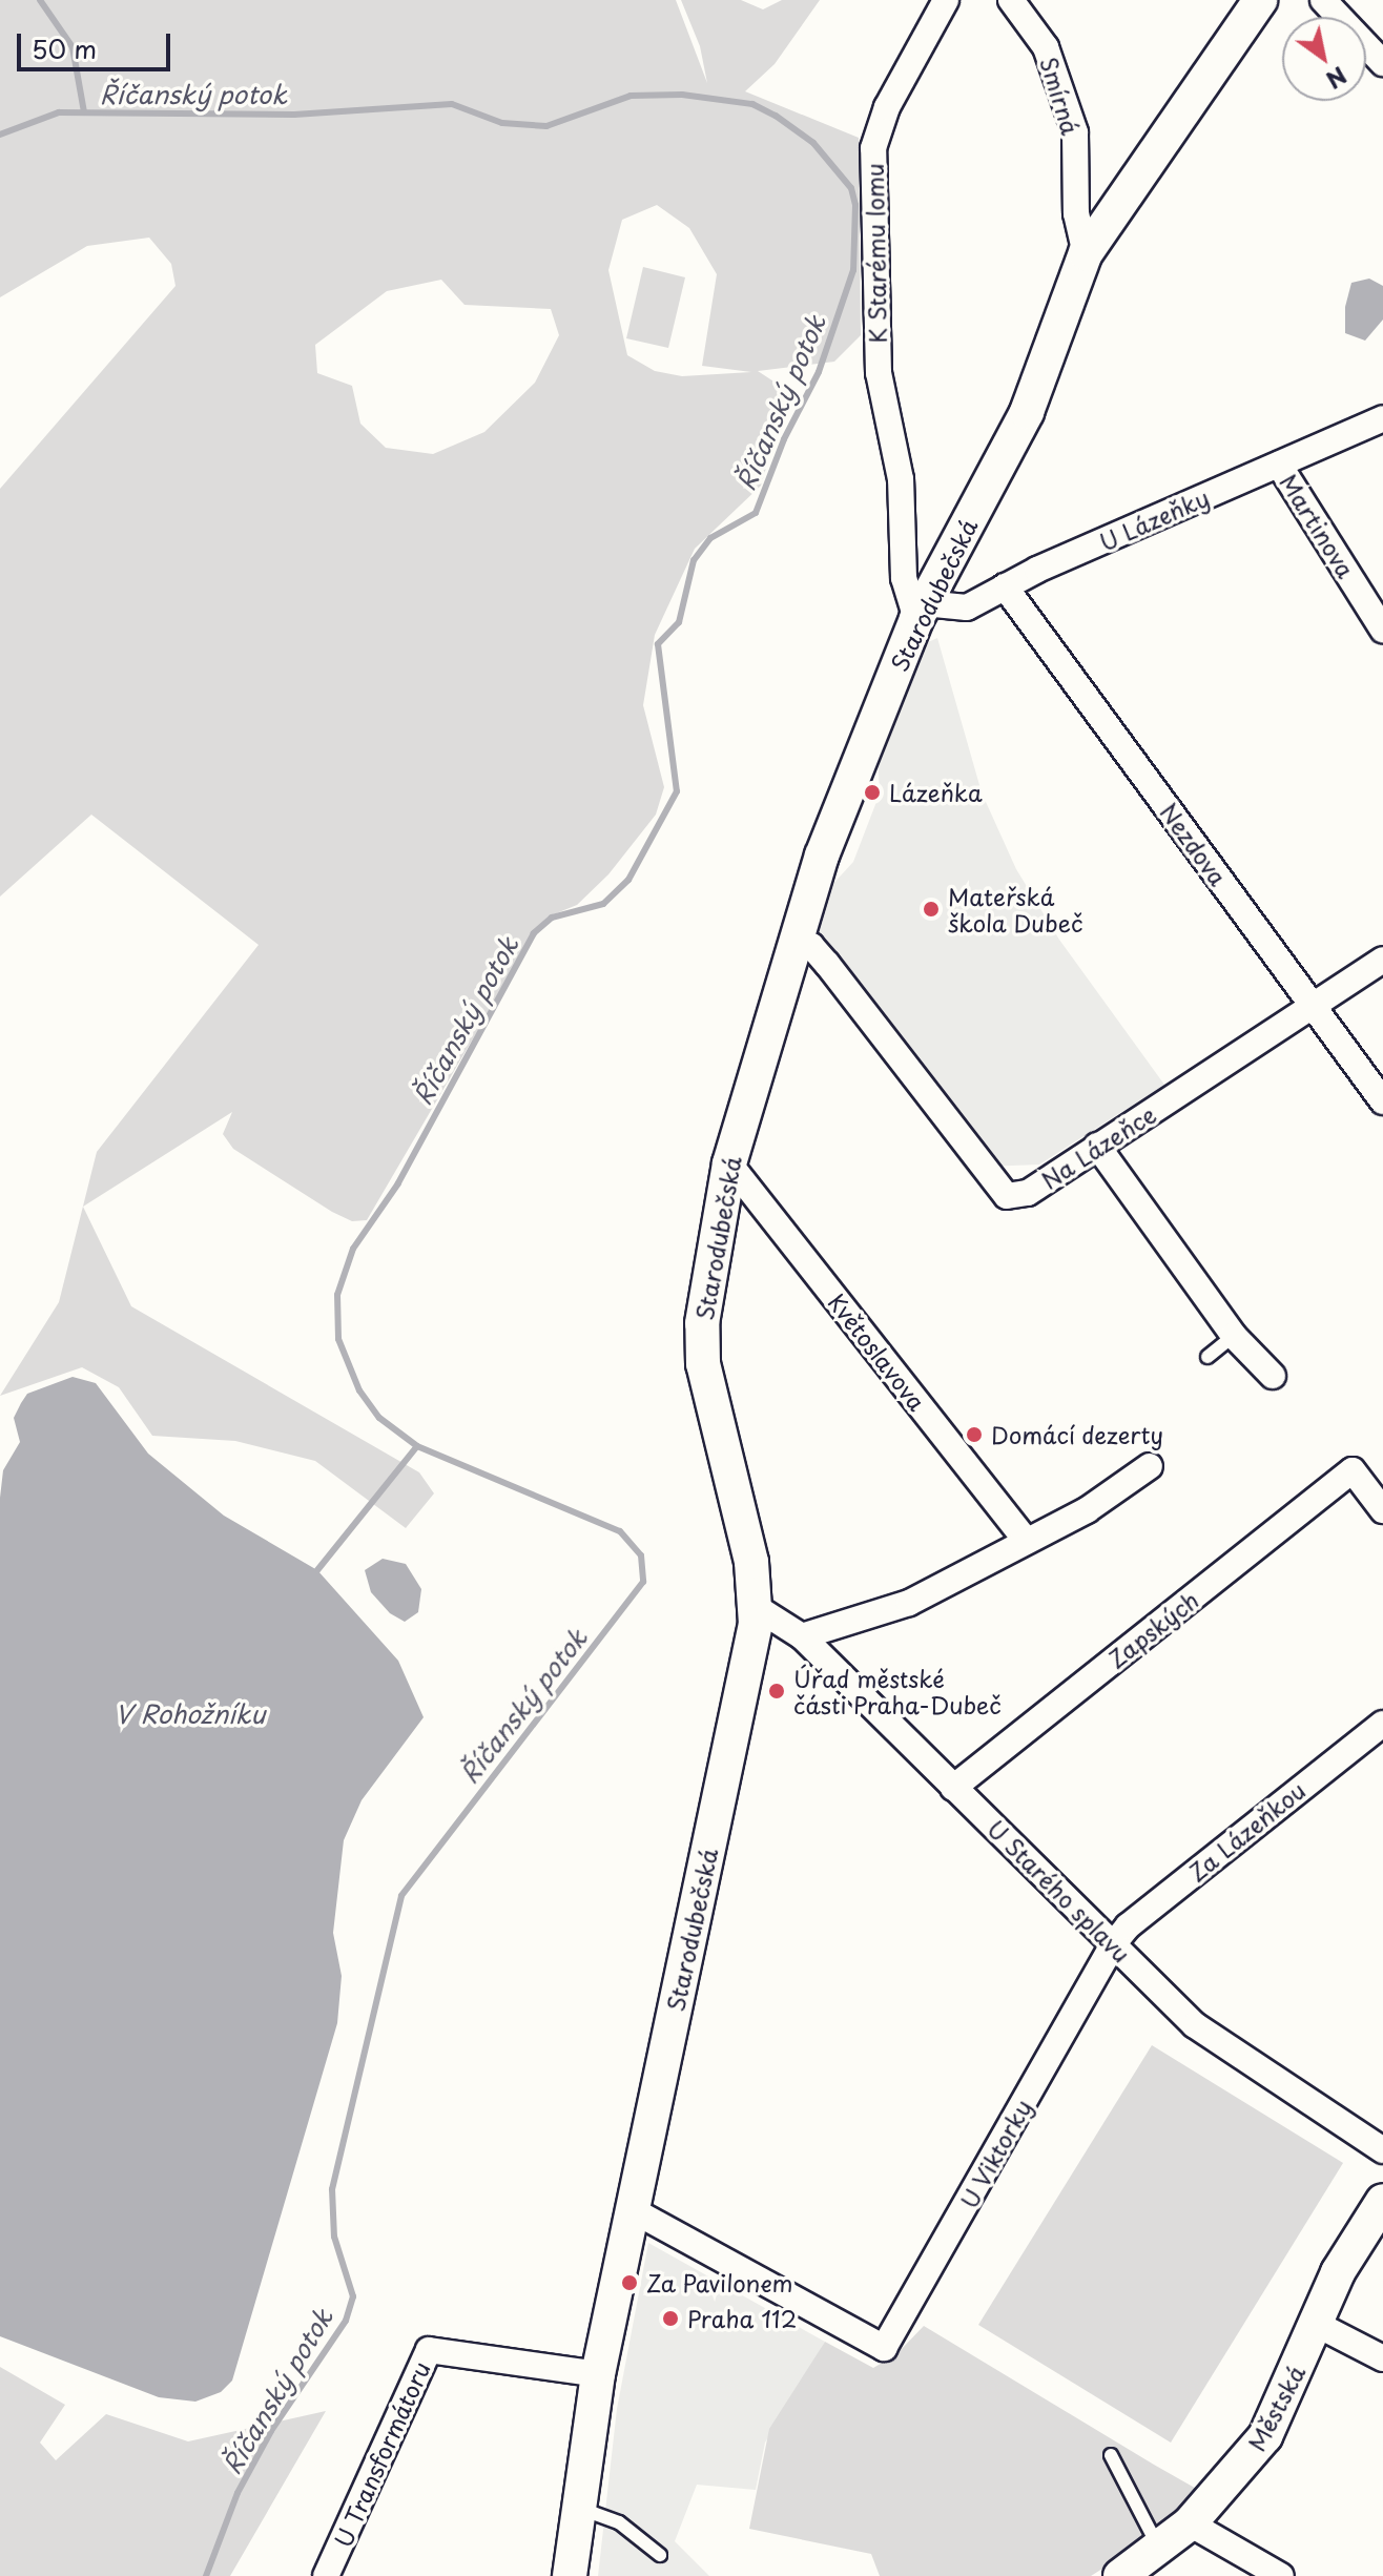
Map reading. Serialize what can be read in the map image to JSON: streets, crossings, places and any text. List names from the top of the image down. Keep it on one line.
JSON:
{"streets":{"street":["Smírná","K Starému lomu","U Lázeňky","Martinova","Starodubečská","Nezdova","Na Lázeňce","Květoslavova","Zapských","Za Lázeňkou","U Starého splavu","U Viktorky","Městská","U Transformátoru"]},"crossings":[["Smírná","Starodubečská"],["K Starému lomu","U Lázeňky"],["K Starému lomu","Starodubečská"],["U Lázeňky","Martinova"],["U Lázeňky","Starodubečská"],["U Lázeňky","Nezdova"],["Starodubečská","Na Lázeňce"],["Starodubečská","Květoslavova"],["Starodubečská","U Starého splavu"],["Starodubečská","U Viktorky"],["Starodubečská","U Transformátoru"],["Nezdova","Na Lázeňce"],["Zapských","U Starého splavu"],["Za Lázeňkou","U Starého splavu"],["Za Lázeňkou","U Viktorky"],["U Starého splavu","U Viktorky"]],"water":["Říčanský potok","V Rohožníku"],"places":["Lázeňka","Mateřská škola Dubeč","Domácí dezerty","Úřad městské části Praha-Dubeč","Za Pavilonem","Praha 112"],"scale_bar":"50 m","north":"bottom right"}
